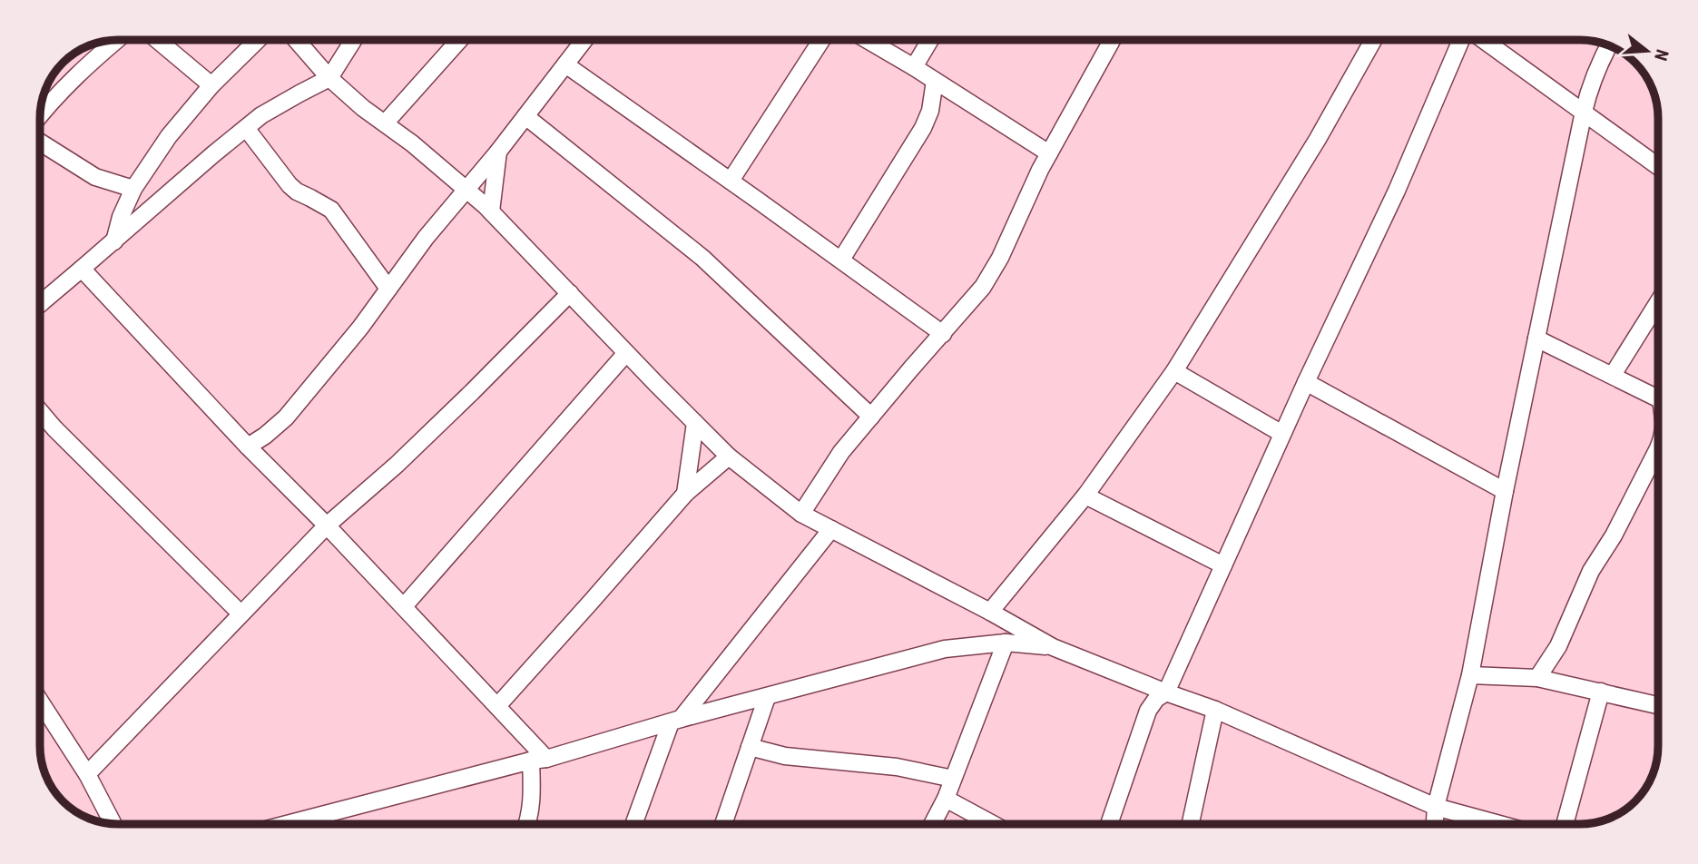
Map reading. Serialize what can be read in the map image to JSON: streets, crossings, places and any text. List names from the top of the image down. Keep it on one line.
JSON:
{"north":"right"}
